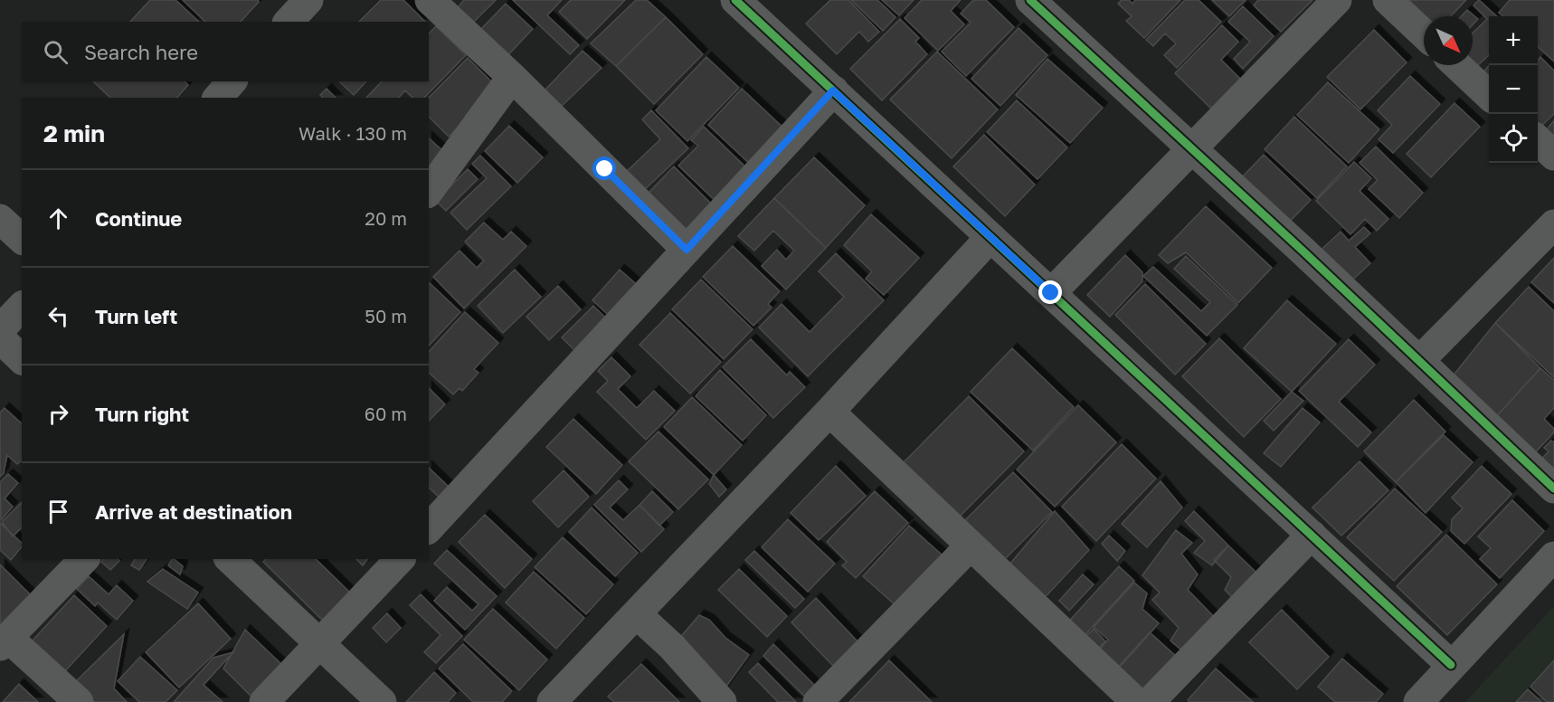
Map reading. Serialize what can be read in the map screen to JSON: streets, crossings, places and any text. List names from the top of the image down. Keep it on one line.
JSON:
{"north":"bottom right","page":{"map_buttons":["+","−"],"search":"Search here","heading":["2 min","Walk · 130 m"],"list":[["Continue","20 m"],["Turn left","50 m"],["Turn right","60 m"],"Arrive at destination"]}}
